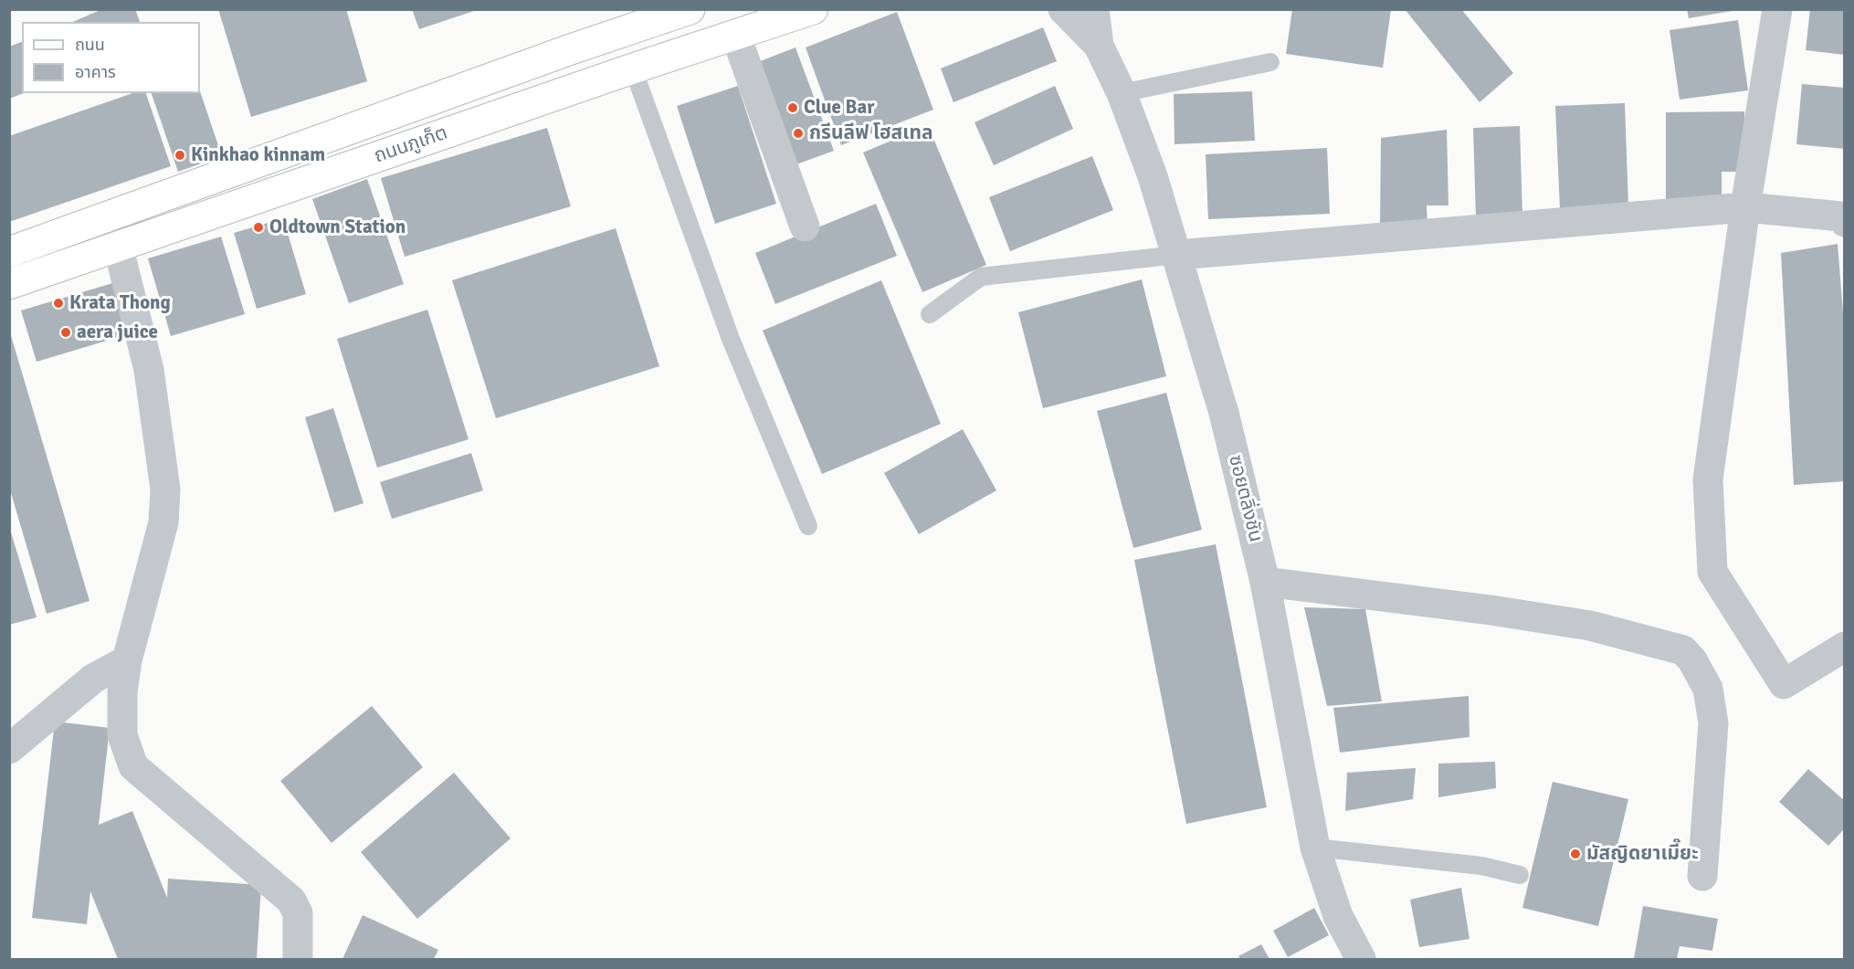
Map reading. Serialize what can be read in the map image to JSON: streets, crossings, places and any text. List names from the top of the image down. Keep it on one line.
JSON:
{"streets":{"main road":["ถนนภูเก็ต"],"street":["ซอยตลิ่งชัน"]},"places":["Clue Bar","กรีนลีฟ โฮสเทล","Kinkhao kinnam","Oldtown Station","Krata Thong","aera juice","มัสญิดยาเมี๊ยะ"],"legend":["ถนน","อาคาร"]}
